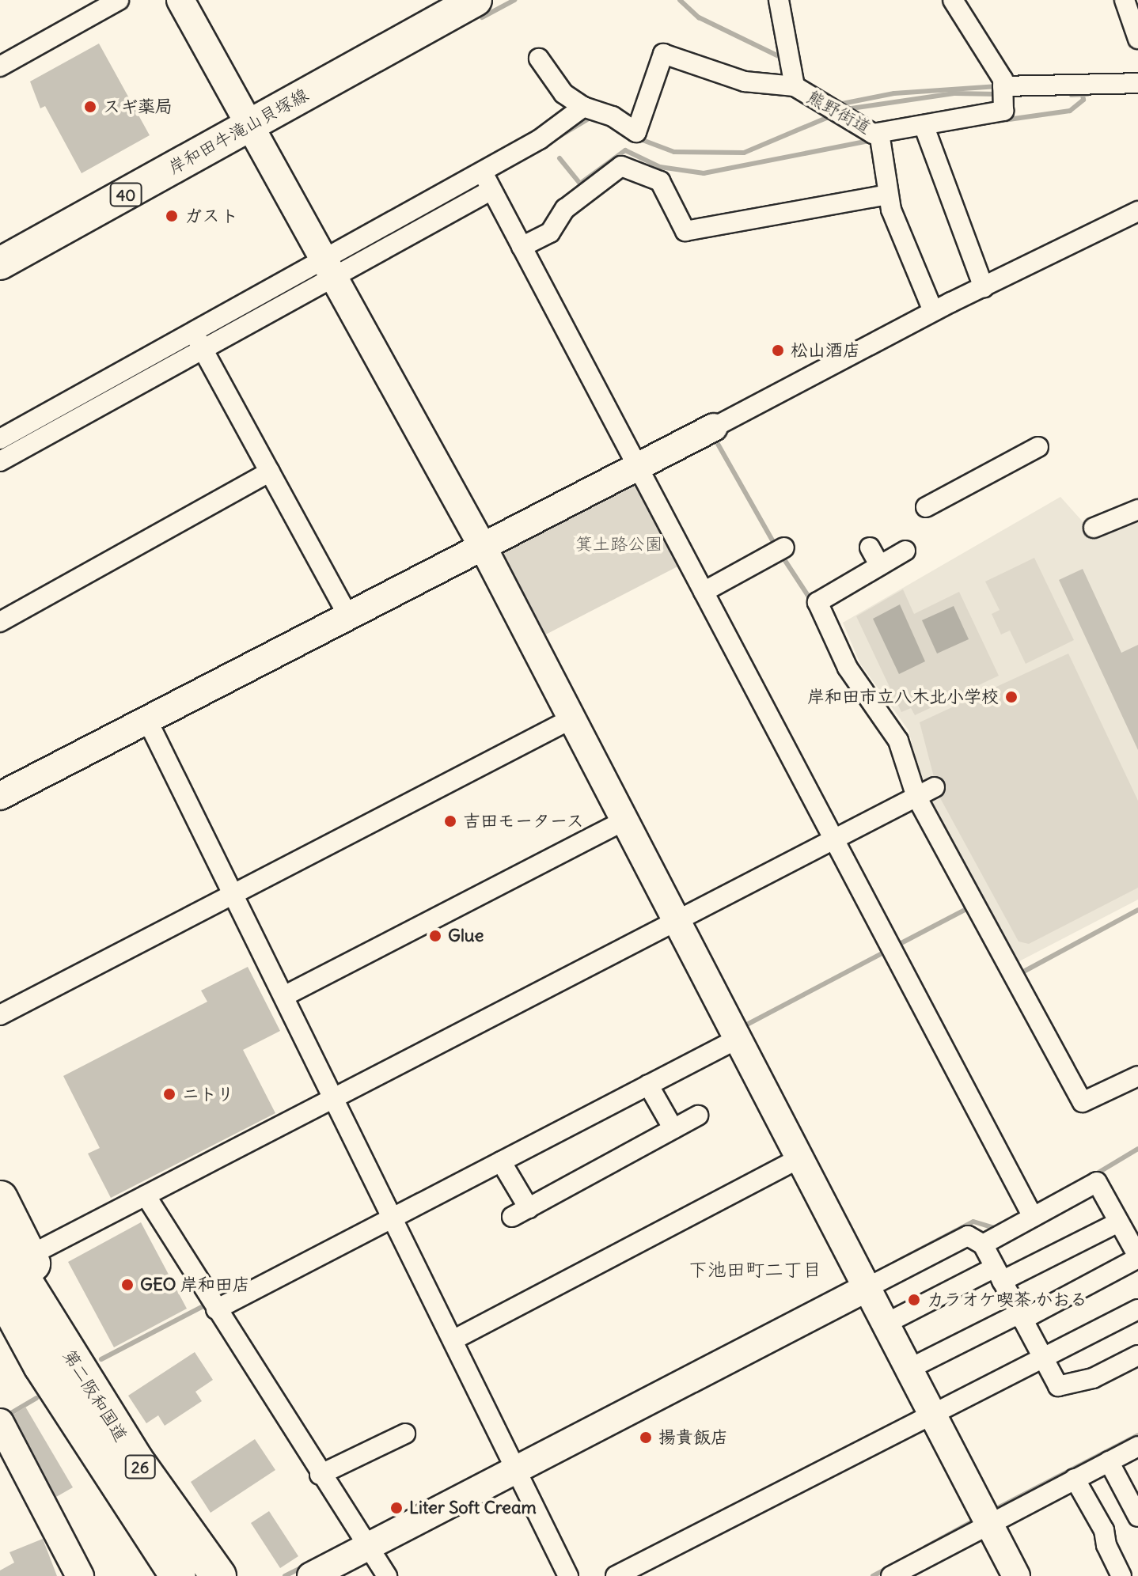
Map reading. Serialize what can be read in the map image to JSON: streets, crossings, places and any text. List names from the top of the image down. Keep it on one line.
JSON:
{"streets":{"highway":["第二阪和国道","26"],"main road":["岸和田牛滝山貝塚線","40"],"street":["熊野街道"]},"crossings":[["第二阪和国道","26"]],"districts":["下池田町二丁目"],"parks":["箕土路公園"],"places":["スギ薬局","ガスト","松山酒店","岸和田市立八木北小学校","吉田モータース","Glue","ニトリ","GEO 岸和田店","カラオケ喫茶 かおる","揚貴飯店","Liter Soft Cream"]}
